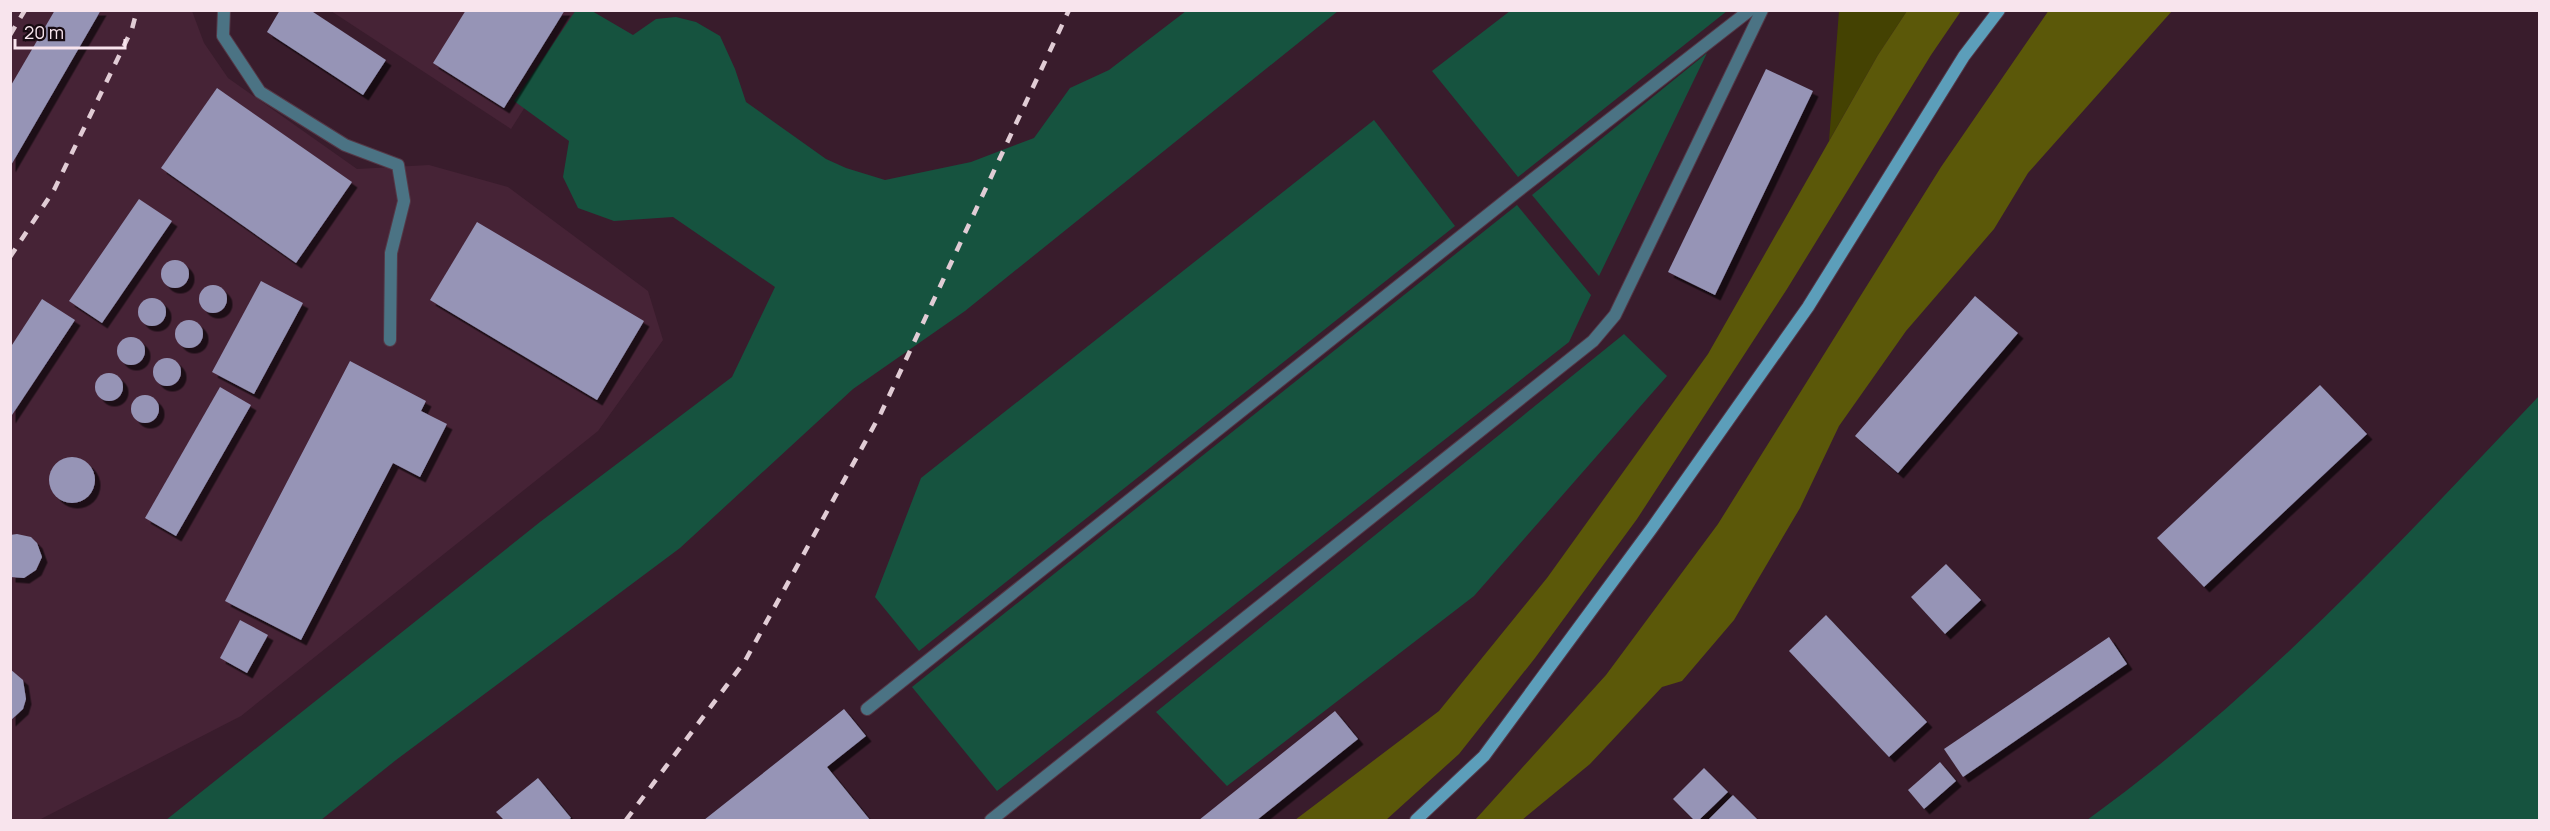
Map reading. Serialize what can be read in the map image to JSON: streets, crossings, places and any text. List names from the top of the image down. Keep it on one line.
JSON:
{"scale_bar":"20 m"}
